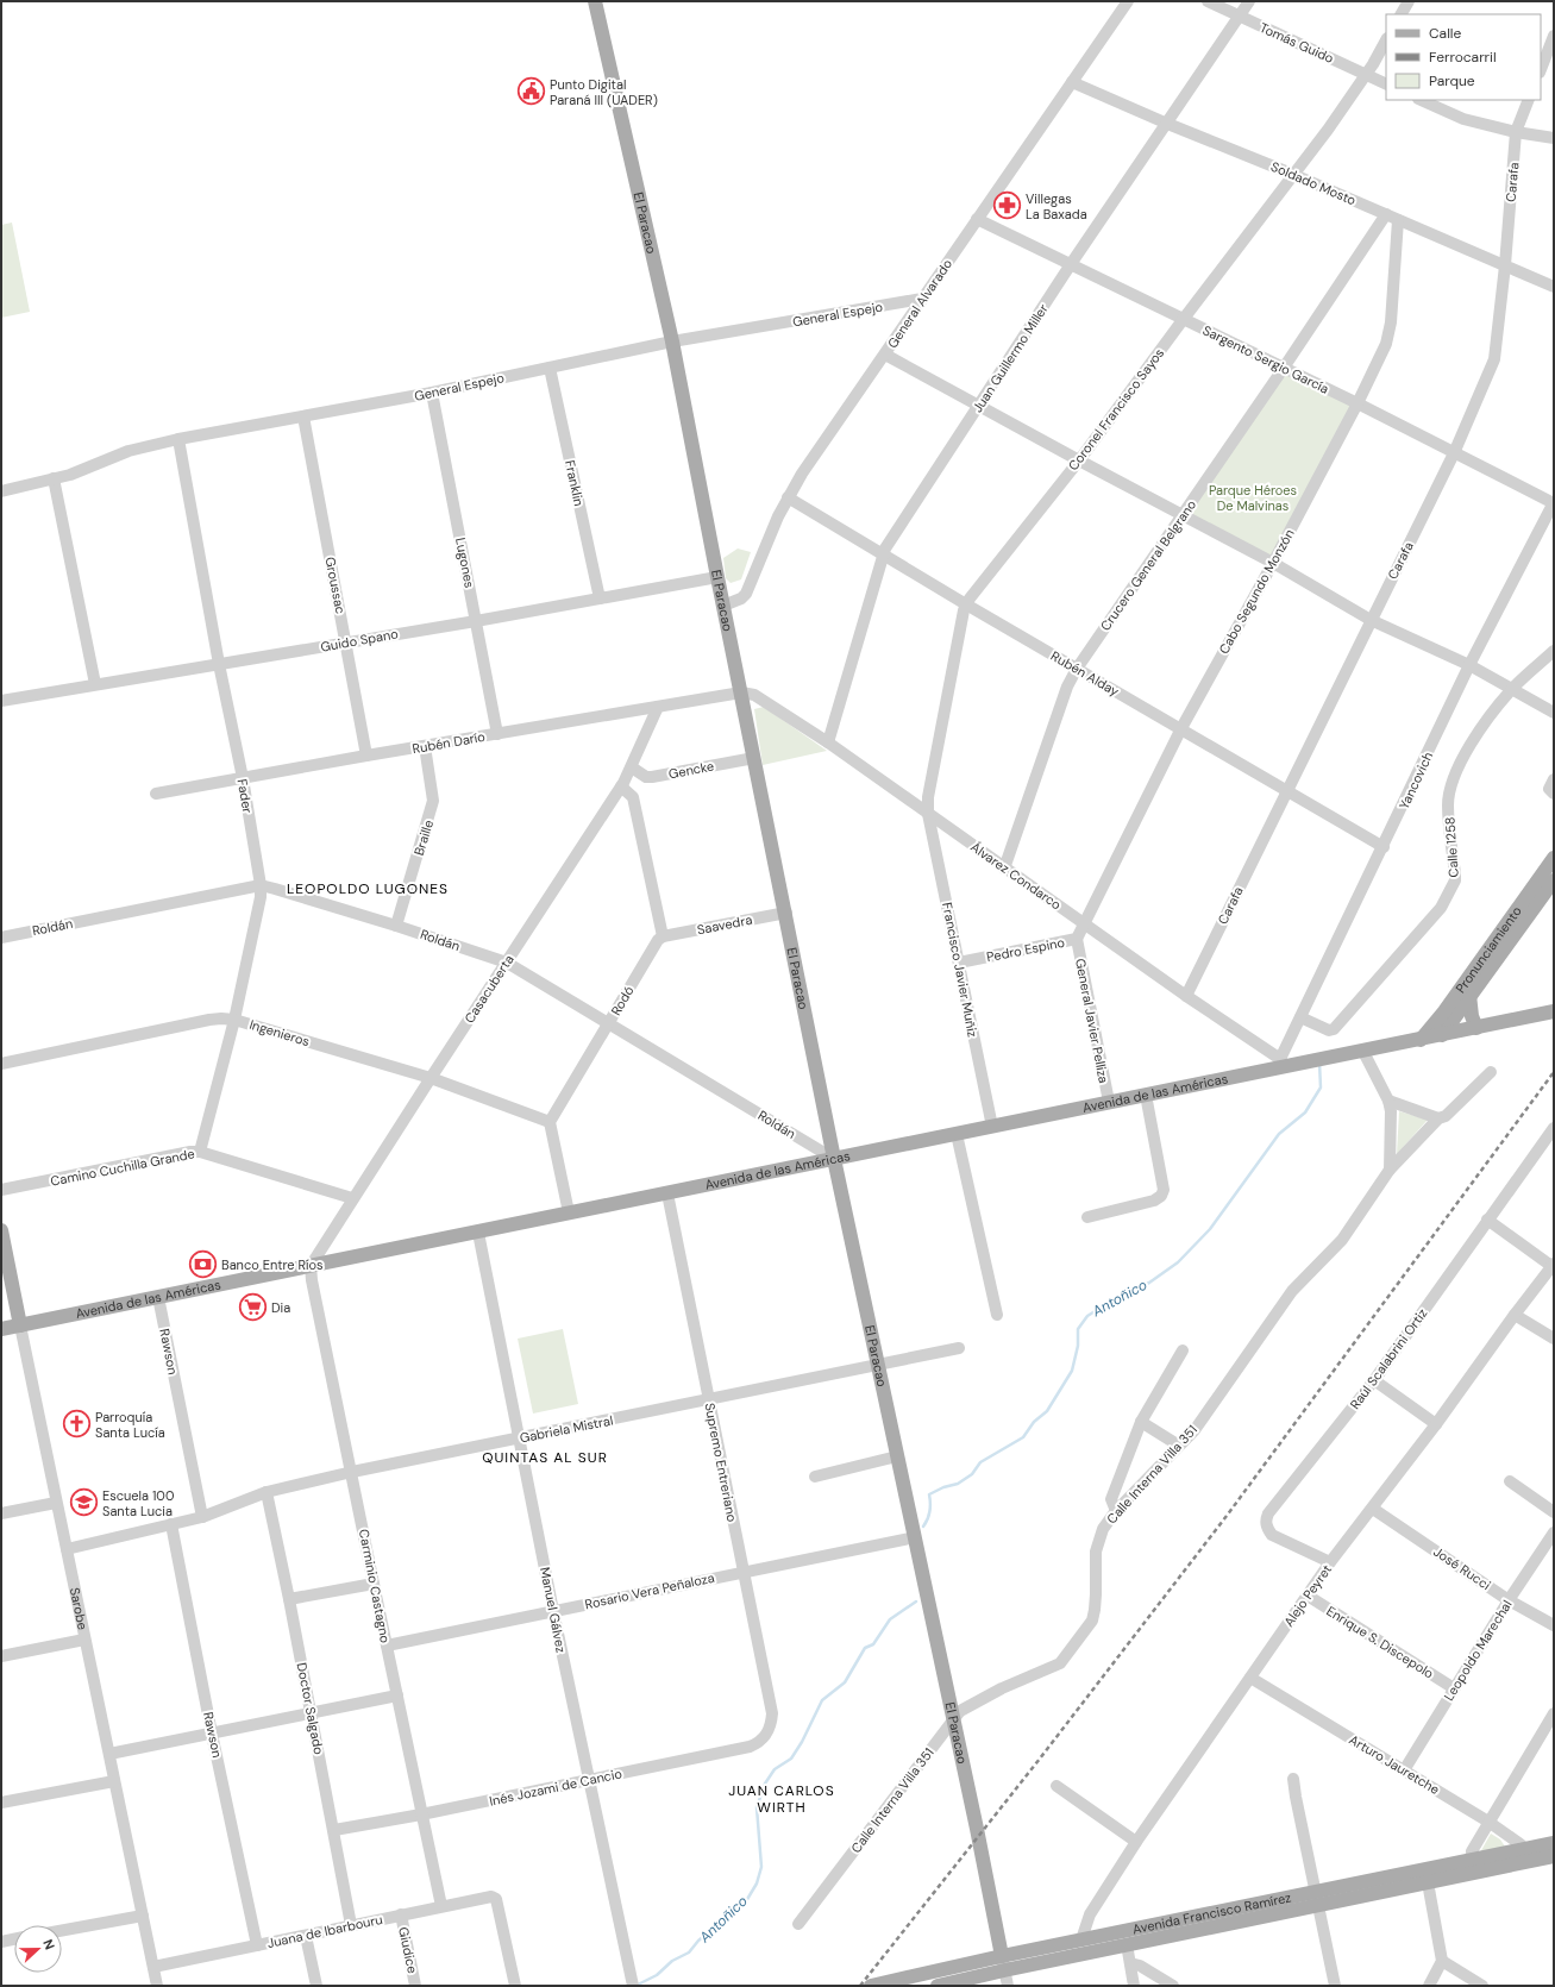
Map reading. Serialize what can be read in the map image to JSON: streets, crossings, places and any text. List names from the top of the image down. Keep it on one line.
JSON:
{"streets":{"main road":["El Paracao","Pronunciamiento","Avenida de las Américas","Sarobe","Avenida Francisco Ramírez"],"street":["Tomás Guido","Carafa","Soldado Mosto","General Alvarado","General Espejo","Juan Guillermo Miller","Sargento Sergio García","Coronel Francisco Sayos","Franklin","Lugones","Crucero General Belgrano","Groussac","Cabo Segundo Monzón","Guido Spano","Rubén Alday","Rubén Darío","Gencke","Yancovich","Fader","Braille","Calle 1258","Álvarez Condarco","Saavedra","Roldán","Pedro Espino","Francisco Javier Muñiz","Casacuberta","Rodó","General Javier Pelliza","Ingenieros","Camino Cuchilla Grande","Rawson","Raúl Scalabrini Ortiz","Gabriela Mistral","Supremo Entreriano","Calle Interna Villa 351","José Rucci","Carminio Castagno","Rosario Vera Peñaloza","Alejo Peyret","Manuel Gálvez","Enrique S. Discepolo","Leopoldo Marechal","Doctor Salgado","Arturo Jauretche","Inés Jozami de Cancio","Juana de Ibarbouru","Giudice"]},"crossings":[["Tomás Guido","Juan Guillermo Miller"],["Tomás Guido","Coronel Francisco Sayos"],["Carafa","Soldado Mosto"],["Carafa","Sargento Sergio García"],["Carafa","Rubén Alday"],["Carafa","Álvarez Condarco"],["Soldado Mosto","General Alvarado"],["Soldado Mosto","Juan Guillermo Miller"],["Soldado Mosto","Coronel Francisco Sayos"],["Soldado Mosto","Crucero General Belgrano"],["Soldado Mosto","Cabo Segundo Monzón"],["El Paracao","General Alvarado"],["El Paracao","General Espejo"],["El Paracao","Guido Spano"],["El Paracao","Rubén Darío"],["El Paracao","Gencke"],["El Paracao","Álvarez Condarco"],["El Paracao","Saavedra"],["El Paracao","Roldán"],["El Paracao","Avenida de las Américas"],["El Paracao","Gabriela Mistral"],["El Paracao","Calle Interna Villa 351"],["El Paracao","Rosario Vera Peñaloza"],["El Paracao","Avenida Francisco Ramírez"],["General Alvarado","General Espejo"],["General Alvarado","Sargento Sergio García"],["General Alvarado","Rubén Alday"],["General Espejo","Franklin"],["General Espejo","Lugones"],["General Espejo","Groussac"],["General Espejo","Fader"],["Juan Guillermo Miller","Sargento Sergio García"],["Juan Guillermo Miller","Rubén Alday"],["Juan Guillermo Miller","Álvarez Condarco"],["Sargento Sergio García","Coronel Francisco Sayos"],["Sargento Sergio García","Crucero General Belgrano"],["Sargento Sergio García","Cabo Segundo Monzón"],["Sargento Sergio García","Yancovich"],["Coronel Francisco Sayos","Rubén Alday"],["Coronel Francisco Sayos","Álvarez Condarco"],["Coronel Francisco Sayos","Francisco Javier Muñiz"],["Franklin","Guido Spano"],["Lugones","Guido Spano"],["Lugones","Rubén Darío"],["Crucero General Belgrano","Rubén Alday"],["Crucero General Belgrano","Álvarez Condarco"],["Groussac","Guido Spano"],["Groussac","Rubén Darío"],["Cabo Segundo Monzón","Rubén Alday"],["Cabo Segundo Monzón","Álvarez Condarco"],["Cabo Segundo Monzón","Pedro Espino"],["Guido Spano","Fader"],["Rubén Alday","Yancovich"],["Rubén Darío","Fader"],["Rubén Darío","Braille"],["Rubén Darío","Álvarez Condarco"],["Rubén Darío","Casacuberta"],["Gencke","Casacuberta"],["Yancovich","Calle 1258"],["Yancovich","Álvarez Condarco"],["Yancovich","Avenida de las Américas"],["Fader","Roldán"],["Fader","Ingenieros"],["Fader","Camino Cuchilla Grande"],["Braille","Roldán"],["Álvarez Condarco","Pedro Espino"],["Álvarez Condarco","Francisco Javier Muñiz"],["Álvarez Condarco","Avenida de las Américas"],["Saavedra","Rodó"],["Roldán","Casacuberta"],["Roldán","Rodó"],["Roldán","Avenida de las Américas"],["Pedro Espino","Francisco Javier Muñiz"],["Pedro Espino","General Javier Pelliza"],["Pronunciamiento","Avenida de las Américas"],["Francisco Javier Muñiz","Avenida de las Américas"],["Casacuberta","Ingenieros"],["Casacuberta","Avenida de las Américas"],["Casacuberta","Camino Cuchilla Grande"],["Casacuberta","Carminio Castagno"],["Rodó","Ingenieros"],["General Javier Pelliza","Avenida de las Américas"],["Avenida de las Américas","Rawson"],["Avenida de las Américas","Supremo Entreriano"],["Avenida de las Américas","Carminio Castagno"],["Avenida de las Américas","Sarobe"],["Avenida de las Américas","Manuel Gálvez"],["Rawson","Gabriela Mistral"],["Rawson","Juana de Ibarbouru"],["Raúl Scalabrini Ortiz","Alejo Peyret"],["Gabriela Mistral","Supremo Entreriano"],["Gabriela Mistral","Carminio Castagno"],["Gabriela Mistral","Sarobe"],["Gabriela Mistral","Manuel Gálvez"],["Gabriela Mistral","Doctor Salgado"],["Supremo Entreriano","Rosario Vera Peñaloza"],["Supremo Entreriano","Inés Jozami de Cancio"],["José Rucci","Alejo Peyret"],["José Rucci","Leopoldo Marechal"],["Carminio Castagno","Rosario Vera Peñaloza"],["Carminio Castagno","Inés Jozami de Cancio"],["Carminio Castagno","Juana de Ibarbouru"],["Rosario Vera Peñaloza","Manuel Gálvez"],["Alejo Peyret","Enrique S. Discepolo"],["Alejo Peyret","Arturo Jauretche"],["Alejo Peyret","Avenida Francisco Ramírez"],["Sarobe","Juana de Ibarbouru"],["Manuel Gálvez","Inés Jozami de Cancio"],["Enrique S. Discepolo","Leopoldo Marechal"],["Leopoldo Marechal","Arturo Jauretche"],["Doctor Salgado","Inés Jozami de Cancio"],["Doctor Salgado","Juana de Ibarbouru"],["Arturo Jauretche","Avenida Francisco Ramírez"],["Juana de Ibarbouru","Giudice"]],"districts":["LEOPOLDO LUGONES","QUINTAS AL SUR","JUAN CARLOS WIRTH"],"water":["Antoñico"],"parks":["Parque Héroes De Malvinas"],"places":{"public building":["Punto Digital Paraná III (UADER)"],"pharmacy":["Villegas La Baxada"],"bank":["Banco Entre Ríos"],"supermarket":["Dia"],"church":["Parroquía Santa Lucía"],"school or university":["Escuela 100 Santa Lucia"]},"legend":["Calle","Ferrocarril","Parque"],"north":"right"}
